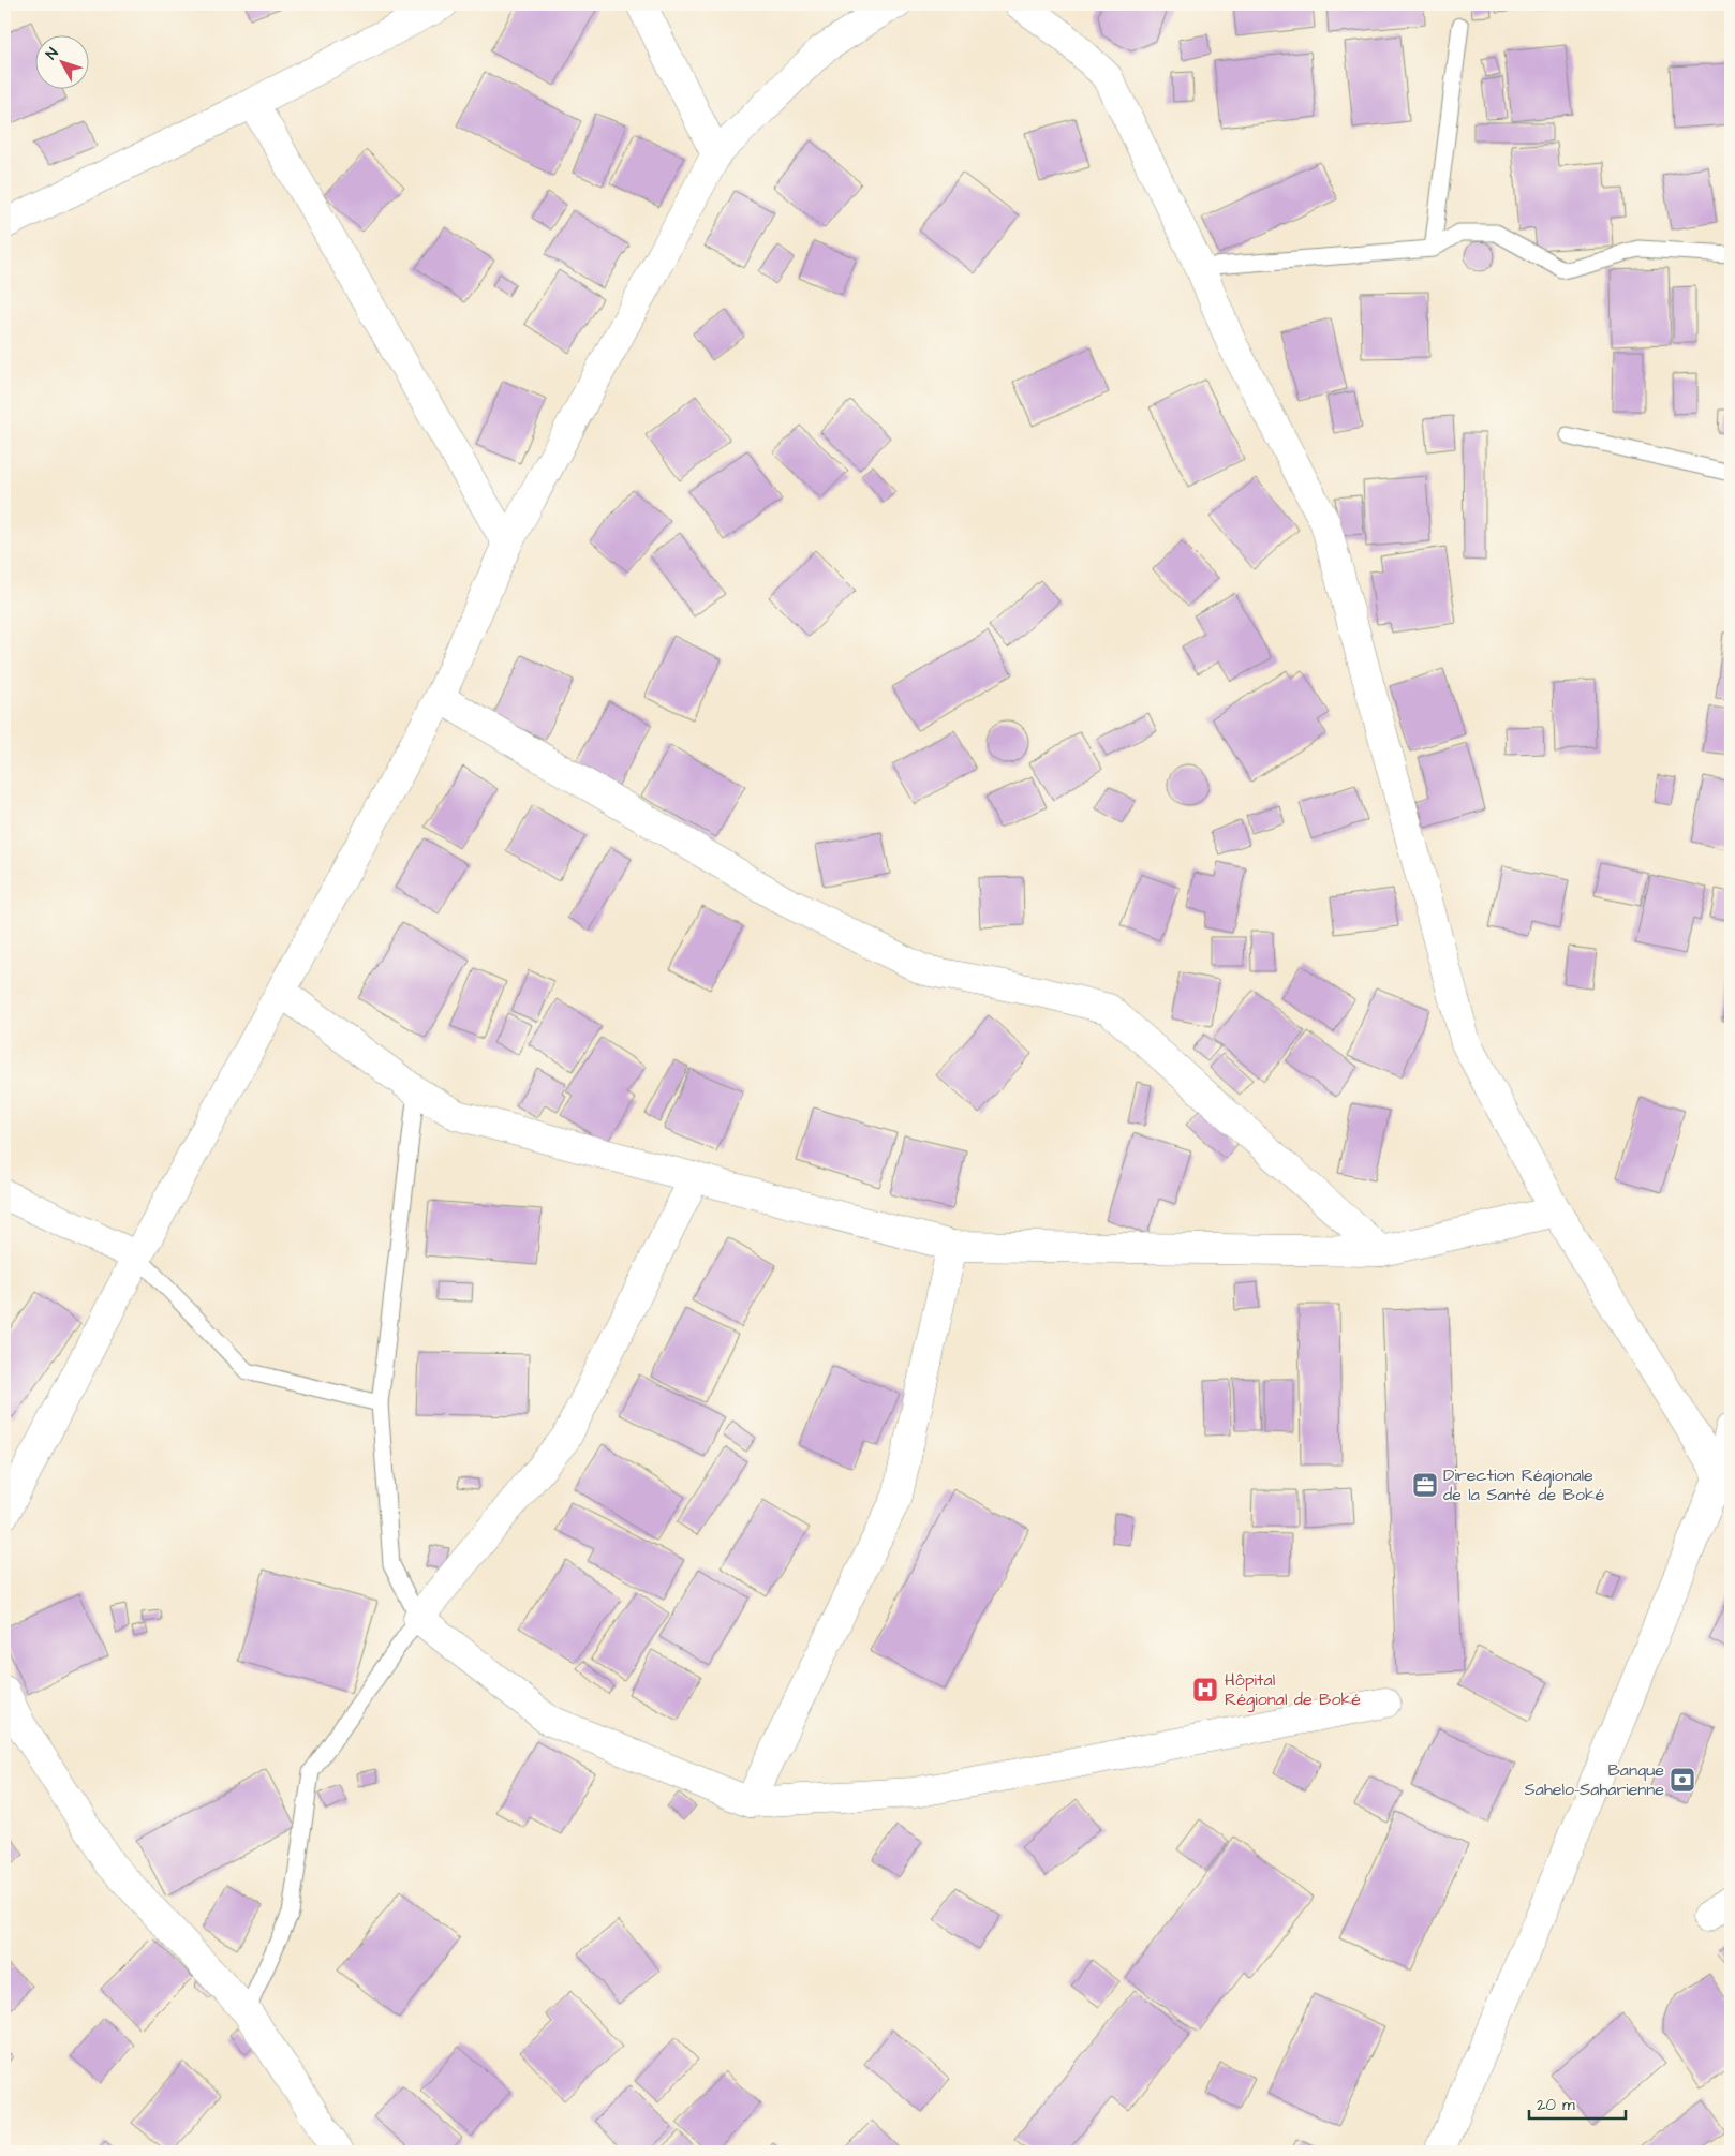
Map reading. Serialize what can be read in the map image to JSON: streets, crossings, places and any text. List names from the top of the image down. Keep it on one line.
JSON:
{"places":{"office":["Direction Régionale de la Santé de Boké"],"hospital":["Hôpital Régional de Boké"],"bank":["Banque Sahelo-Saharienne"]},"scale_bar":"20 m","north":"top left"}
